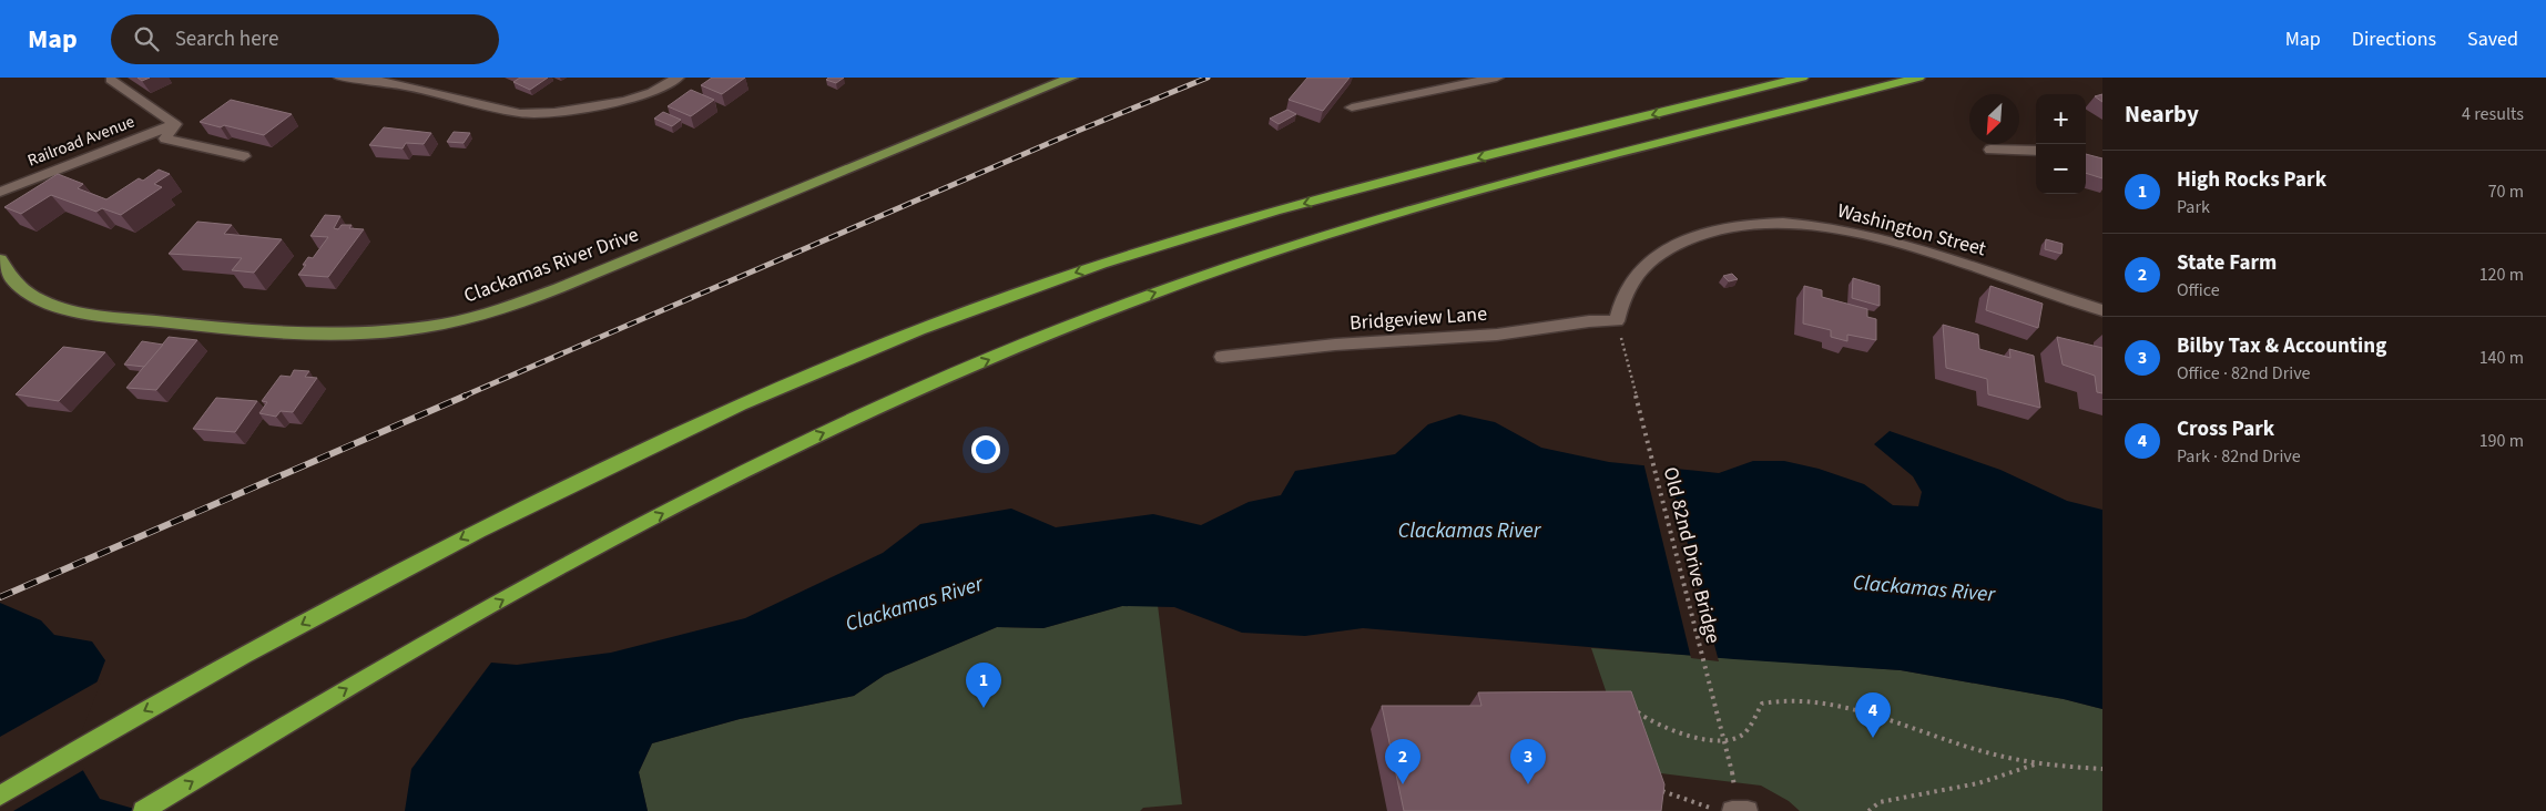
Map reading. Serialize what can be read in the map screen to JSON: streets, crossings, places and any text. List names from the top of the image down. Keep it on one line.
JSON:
{"streets":{"main road":["Clackamas River Drive"],"street":["Railroad Avenue","Washington Street","Bridgeview Lane"],"path":["Old 82nd Drive Bridge"]},"crossings":[["Washington Street","Bridgeview Lane"]],"water":["Clackamas River"],"north":"bottom left","page":{"header":"Map","search":"Search here","nav":["Map","Directions","Saved"],"heading":["Nearby","4 results"],"map_buttons":["+","−"],"list":[{"mark":"1","name":"High Rocks Park","note":"Park","value":"70 m"},{"mark":"2","name":"State Farm","note":"Office","value":"120 m"},{"mark":"3","name":"Bilby Tax & Accounting","note":"Office · 82nd Drive","value":"140 m"},{"mark":"4","name":"Cross Park","note":"Park · 82nd Drive","value":"190 m"}],"pins":["1","4","2","3"]}}
